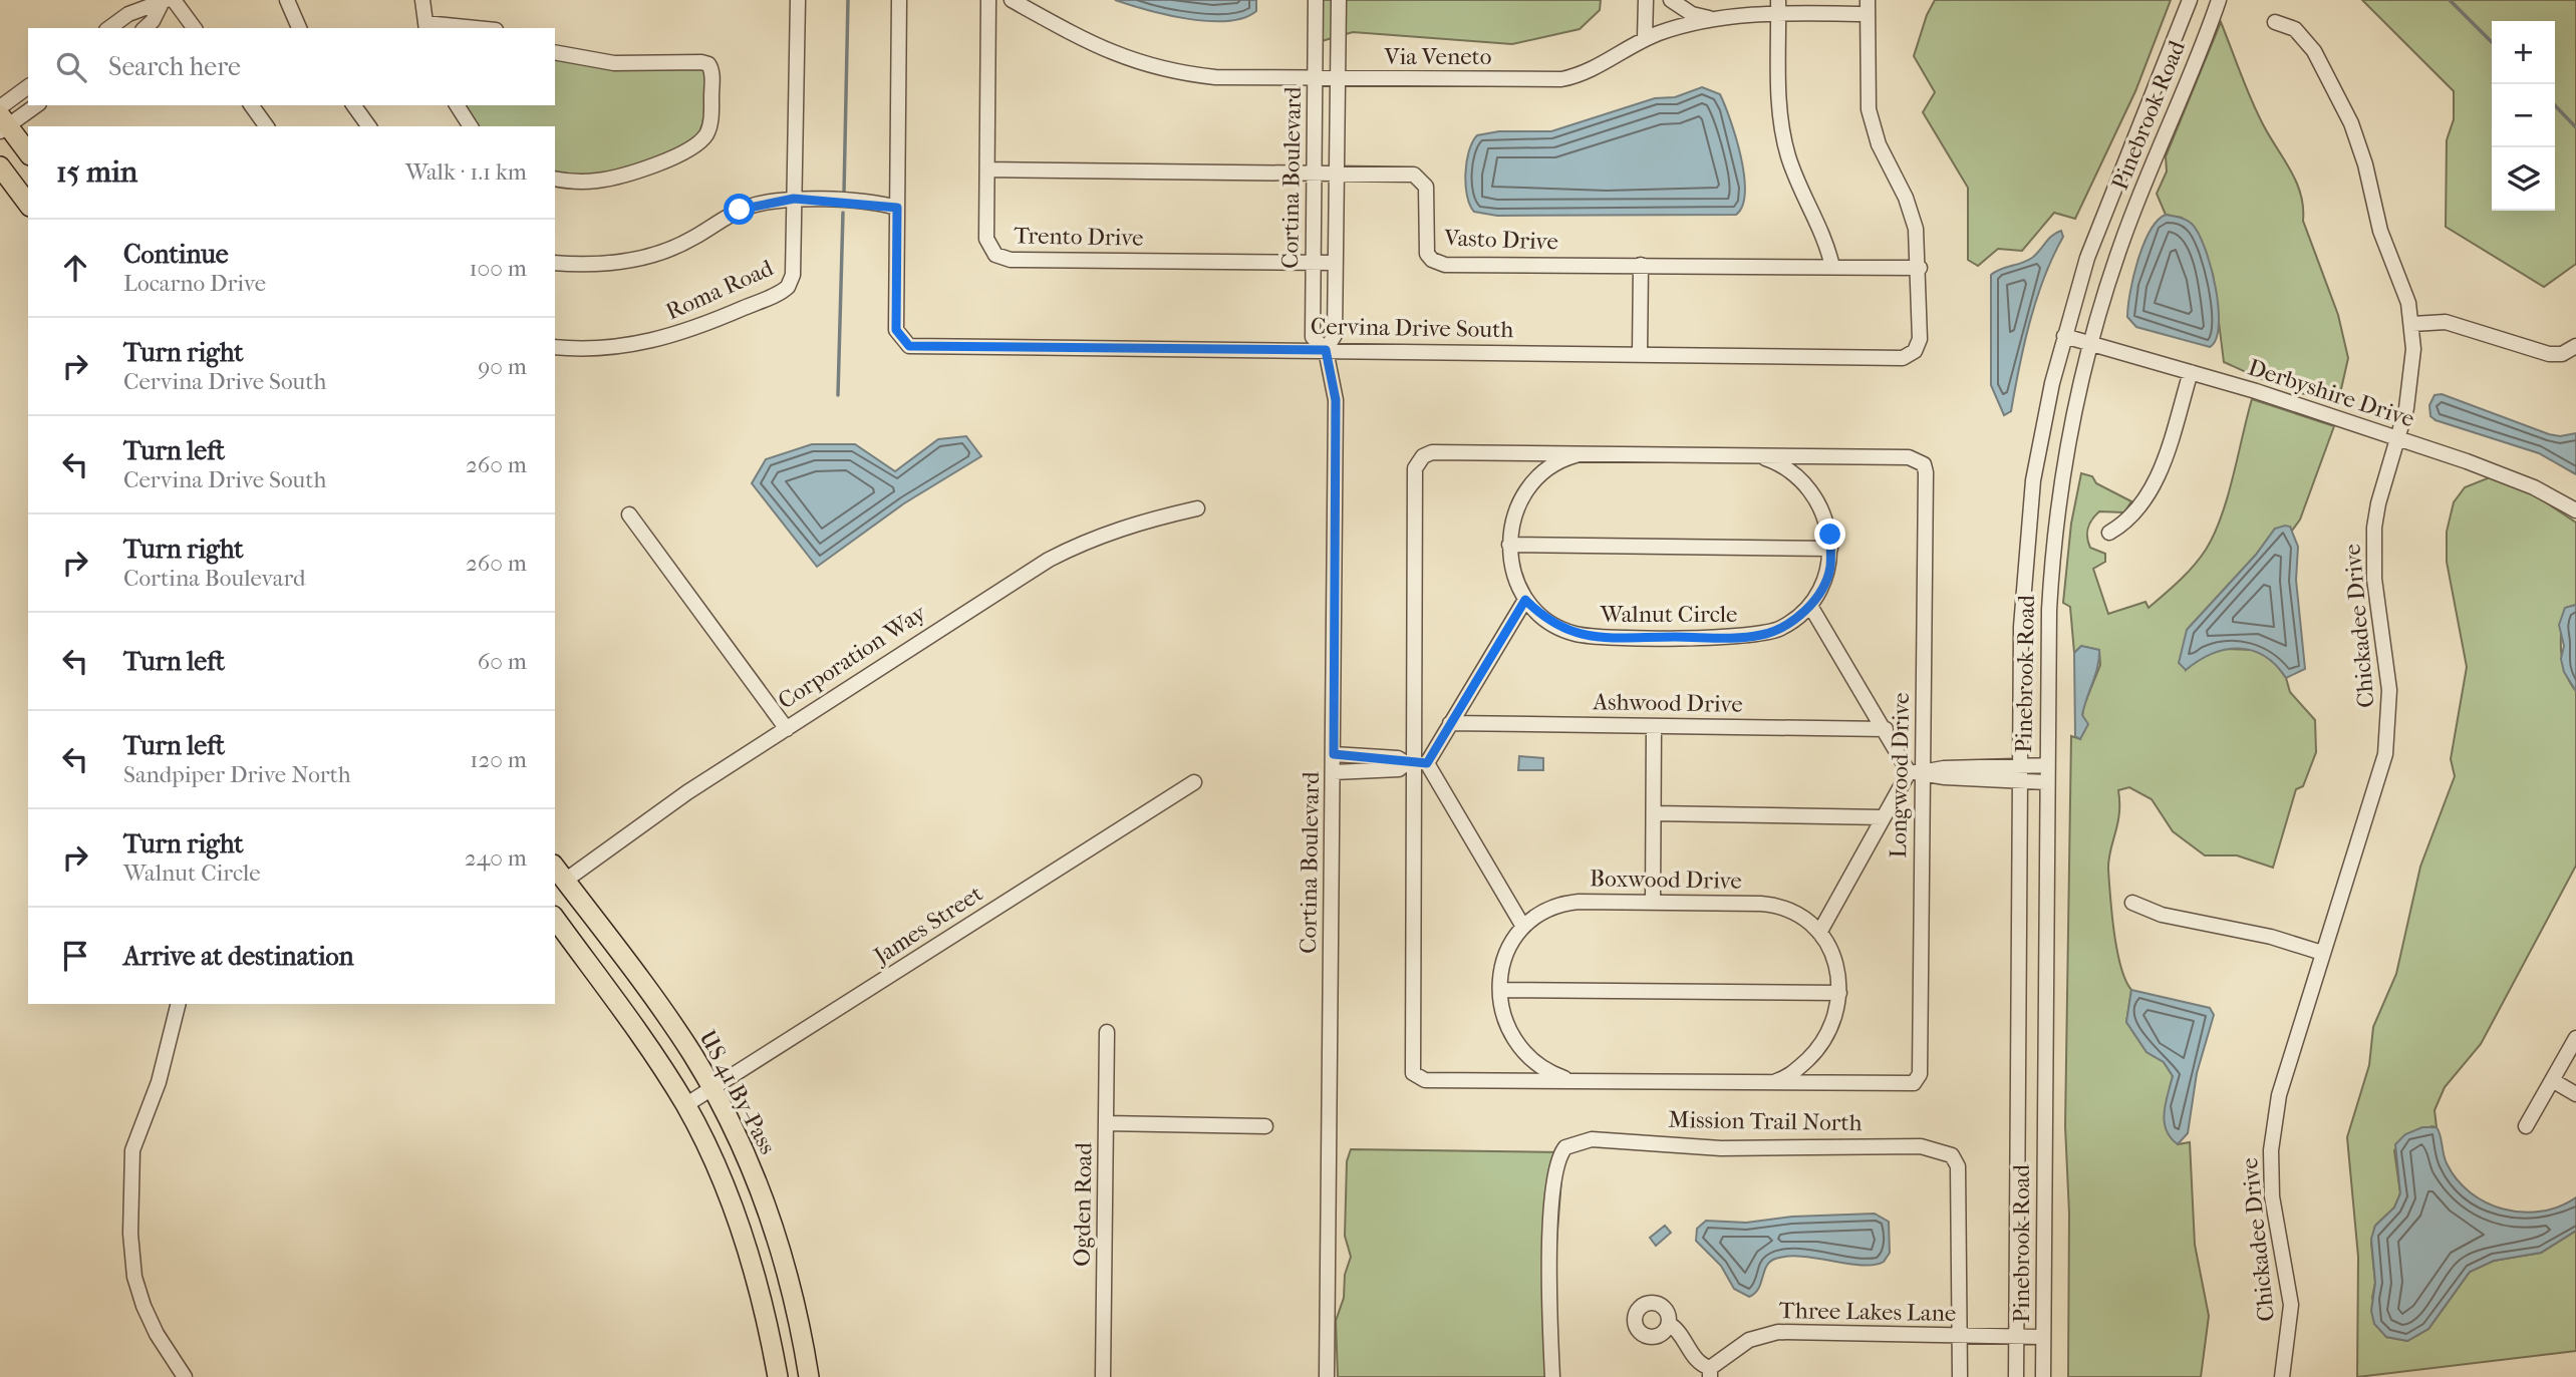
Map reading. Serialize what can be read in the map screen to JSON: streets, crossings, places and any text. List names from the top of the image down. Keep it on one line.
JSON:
{"streets":{"main road":["US 41 By-Pass"],"street":["Via Veneto","Pinebrook Road","Cortina Boulevard","Trento Drive","Vasto Drive","Roma Road","Cervina Drive South","Derbyshire Drive","Walnut Circle","Chickadee Drive","Corporation Way","Ashwood Drive","Longwood Drive","Boxwood Drive","James Street","Mission Trail North","Ogden Road","Three Lakes Lane"]},"crossings":[["Via Veneto","Cortina Boulevard"],["Via Veneto","Cervina Drive South"],["Pinebrook Road","Derbyshire Drive"],["Pinebrook Road","Three Lakes Lane"],["Cortina Boulevard","Trento Drive"],["Cortina Boulevard","Vasto Drive"],["Cortina Boulevard","Cervina Drive South"],["Trento Drive","Vasto Drive"],["Vasto Drive","Cervina Drive South"],["Derbyshire Drive","Chickadee Drive"],["Walnut Circle","Longwood Drive"],["Corporation Way","US 41 By-Pass"],["Longwood Drive","Boxwood Drive"],["James Street","US 41 By-Pass"],["Mission Trail North","Three Lakes Lane"]],"page":{"map_buttons":["+","−"],"search":"Search here","heading":["15 min","Walk · 1.1 km"],"list":[["Continue","Locarno Drive","100 m"],["Turn right","Cervina Drive South","90 m"],["Turn left","Cervina Drive South","260 m"],["Turn right","Cortina Boulevard","260 m"],["Turn left","60 m"],["Turn left","Sandpiper Drive North","120 m"],["Turn right","Walnut Circle","240 m"],"Arrive at destination"]}}
